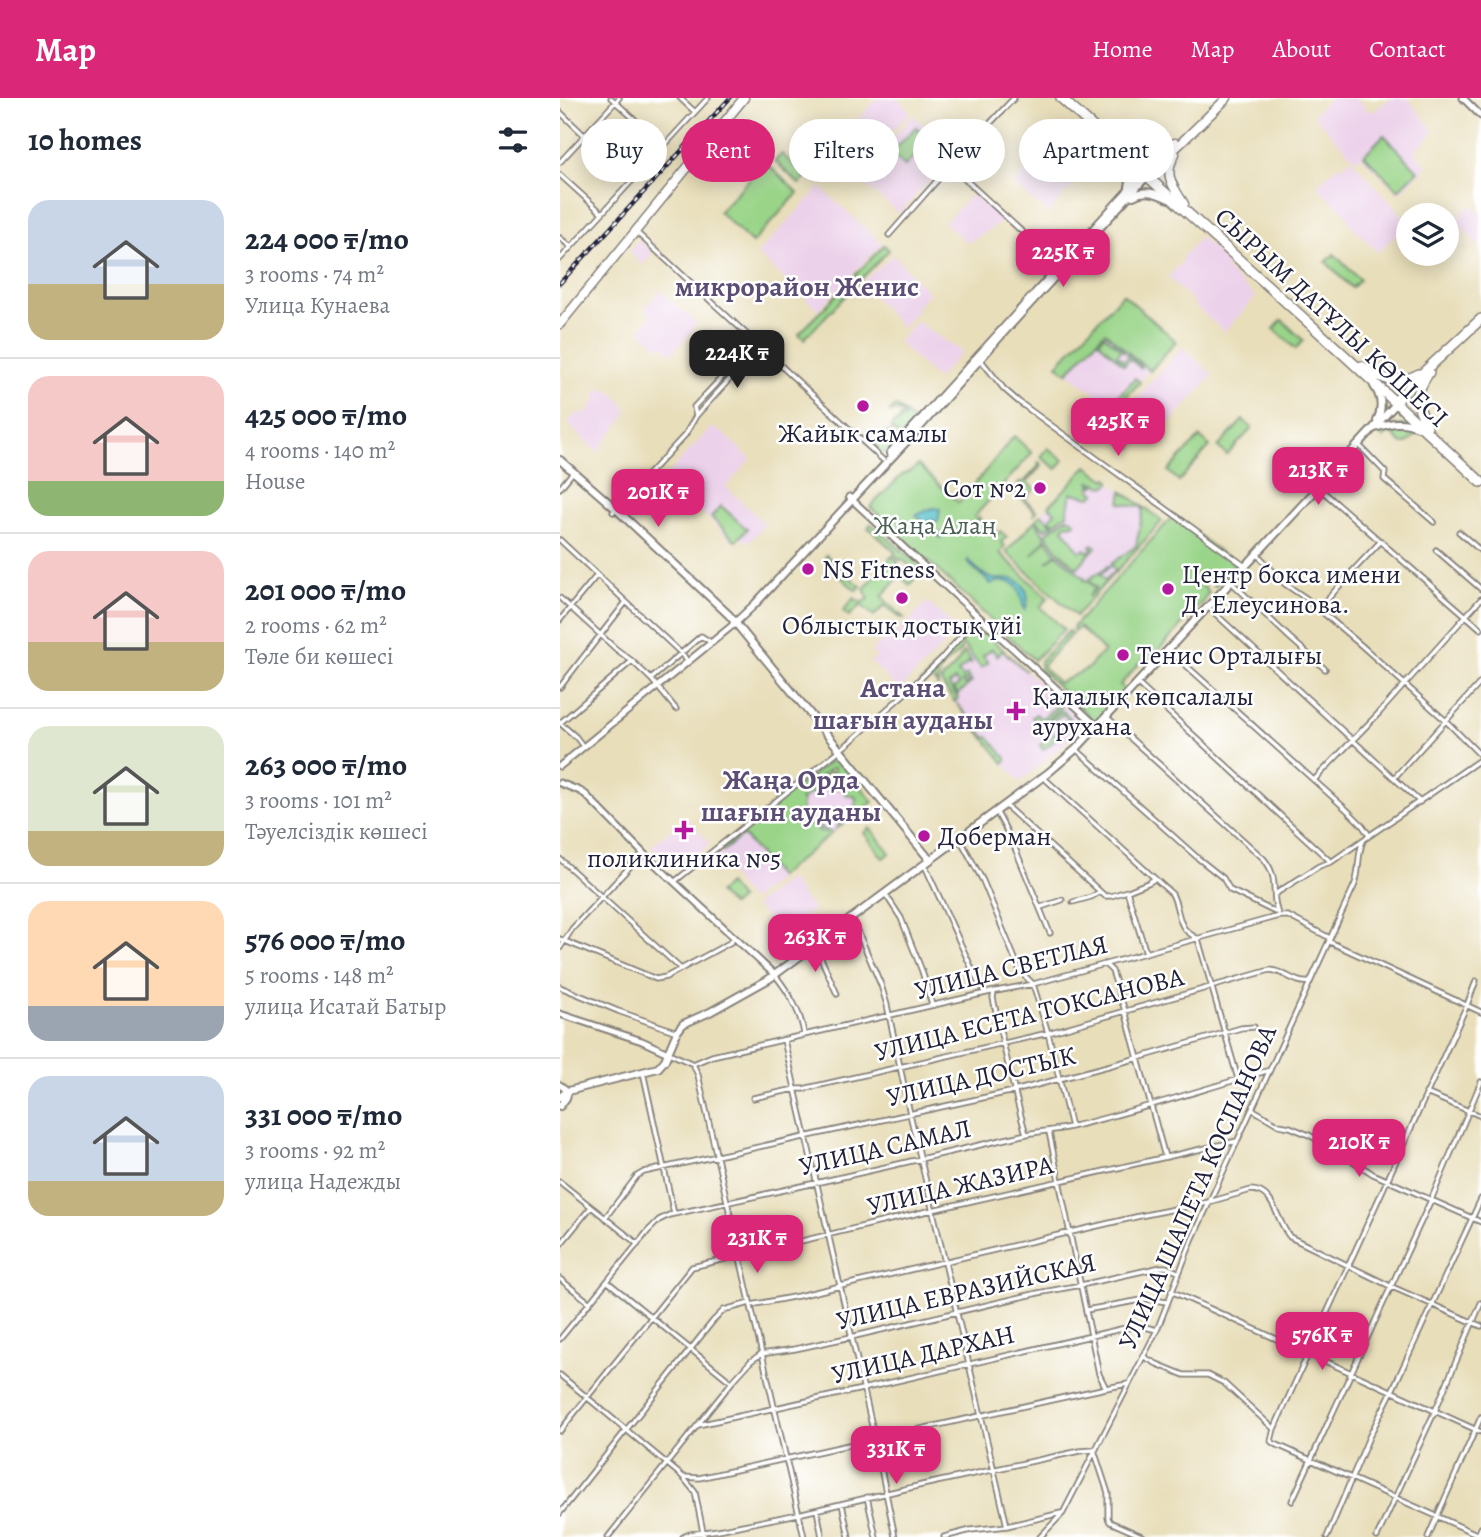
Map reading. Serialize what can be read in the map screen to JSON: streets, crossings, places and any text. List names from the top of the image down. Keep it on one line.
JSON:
{"streets":{"highway":["СЫРЫМ ДАТҰЛЫ КӨШЕСІ"],"street":["УЛИЦА СВЕТЛАЯ","УЛИЦА ЕСЕТА ТОКСАНОВА","УЛИЦА ДОСТЫК","УЛИЦА САМАЛ","УЛИЦА ЖАЗИРА","УЛИЦА ШАПЕТА КОСПАНОВА","УЛИЦА ЕВРАЗИЙСКАЯ","УЛИЦА ДАРХАН"]},"crossings":[["УЛИЦА ЕСЕТА ТОКСАНОВА","УЛИЦА ШАПЕТА КОСПАНОВА"],["УЛИЦА САМАЛ","УЛИЦА ШАПЕТА КОСПАНОВА"],["УЛИЦА ЖАЗИРА","УЛИЦА ШАПЕТА КОСПАНОВА"],["УЛИЦА ШАПЕТА КОСПАНОВА","УЛИЦА ЕВРАЗИЙСКАЯ"],["УЛИЦА ШАПЕТА КОСПАНОВА","УЛИЦА ДАРХАН"]],"districts":["микрорайон Женис","Астана шағын ауданы","Жаңа Орда шағын ауданы"],"parks":["Жаңа Алаң"],"places":{"other":["Жайык самалы","Сот №2","NS Fitness","Центр бокса имени Д. Елеусинова.","Облыстық достық үйі","Тенис Орталығы","Доберман"],"health":["Қалалық көпсалалы аурухана","поликлиника №5"]},"page":{"header":"Map","nav":["Home","Map","About","Contact"],"heading":"10 homes","chip":["Buy","Rent","Filters","New","Apartment"],"list":[{"name":"224 000 ₸/mo","note":"3 rooms · 74 m² · Улица Кунаева"},{"name":"425 000 ₸/mo","note":"4 rooms · 140 m² · House"},{"name":"201 000 ₸/mo","note":"2 rooms · 62 m² · Төле би көшесі"},{"name":"263 000 ₸/mo","note":"3 rooms · 101 m² · Тәуелсіздік көшесі"},{"name":"576 000 ₸/mo","note":"5 rooms · 148 m² · улица Исатай Батыр"},{"name":"331 000 ₸/mo","note":"3 rooms · 92 m² · улица Надежды"}],"price":["225K ₸","224K ₸","425K ₸","213K ₸","201K ₸","263K ₸","210K ₸","231K ₸","576K ₸","331K ₸"]}}
